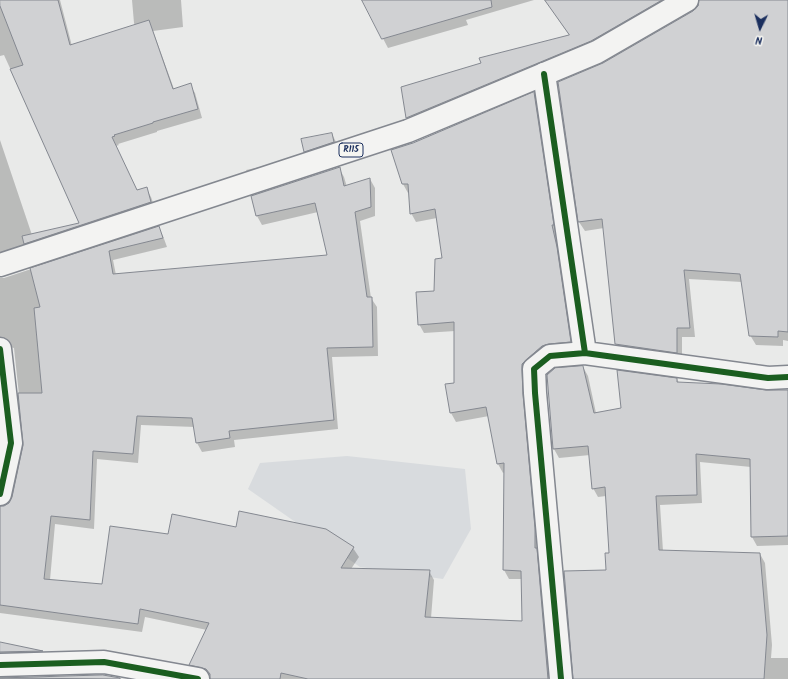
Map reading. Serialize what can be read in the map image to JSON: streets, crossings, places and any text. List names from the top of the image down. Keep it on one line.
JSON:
{"streets":{"street":["R115"]},"north":"bottom"}
